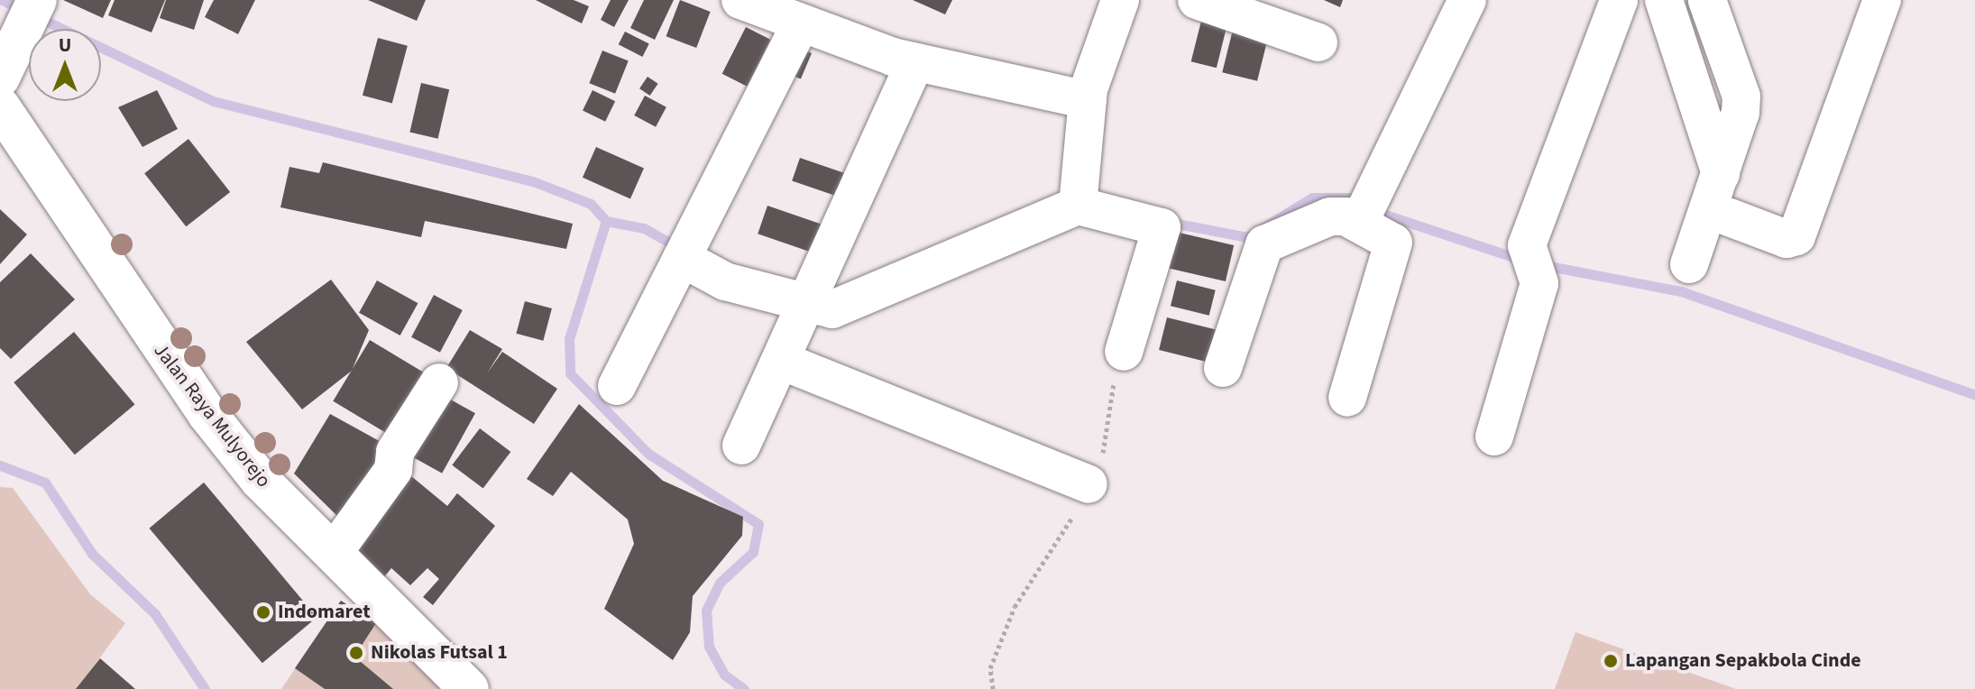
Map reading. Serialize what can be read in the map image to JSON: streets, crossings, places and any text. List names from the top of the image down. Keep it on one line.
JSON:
{"streets":{"main road":["Jalan Raya Mulyorejo"]},"places":["Indomaret","Nikolas Futsal 1","Lapangan Sepakbola Cinde"],"north":"top"}
